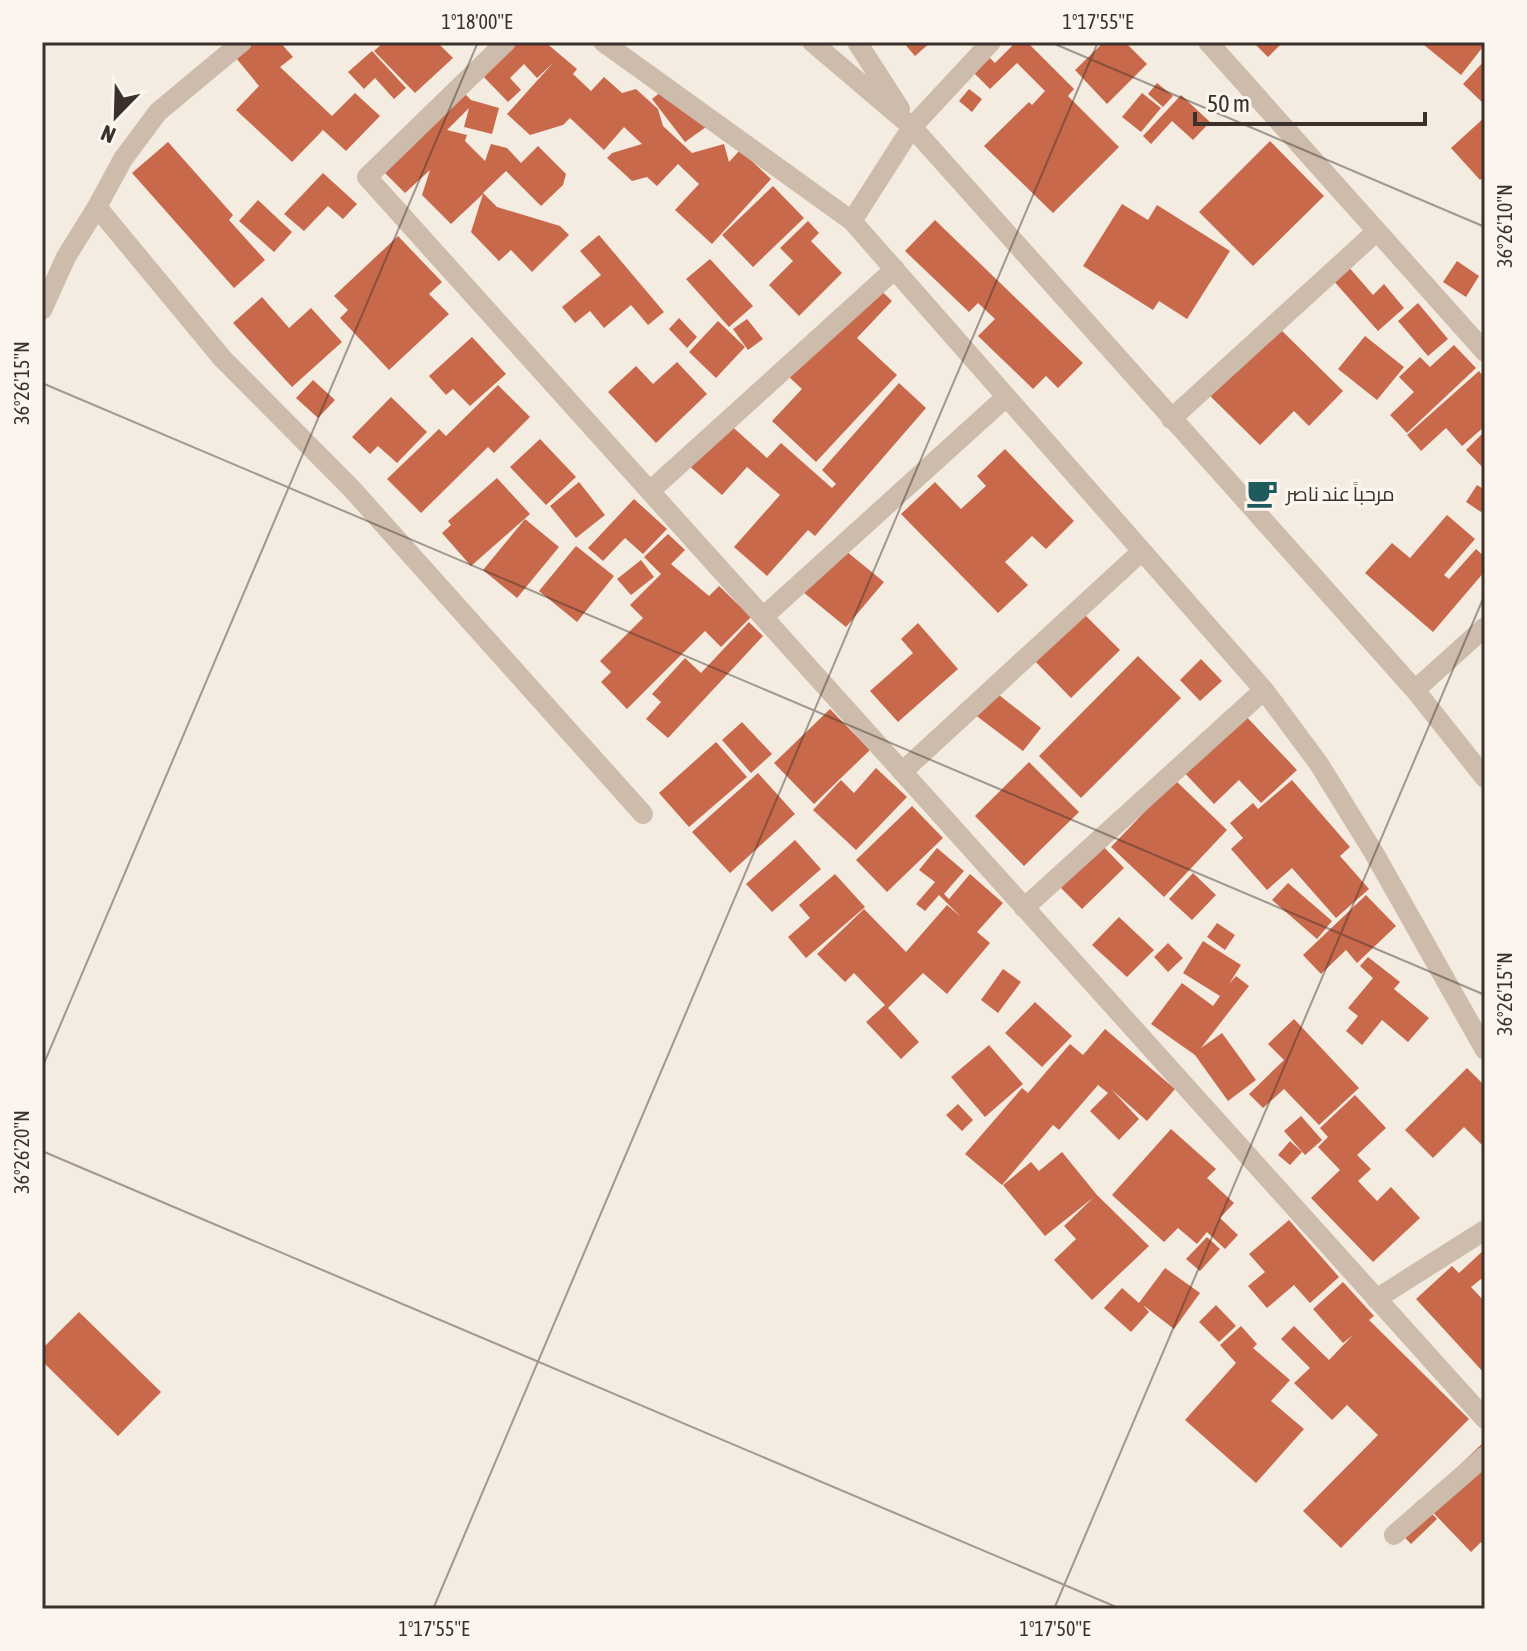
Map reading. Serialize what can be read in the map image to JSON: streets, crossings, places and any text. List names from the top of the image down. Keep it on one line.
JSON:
{"places":{"cafe":["مرحباً عند ناصر"]},"scale_bar":"50 m","north":"bottom left","coordinates":["1°18'00\"E","1°17'55\"E","36°26'10\"N","36°26'15\"N","36°26'20\"N","1°17'50\"E"]}
